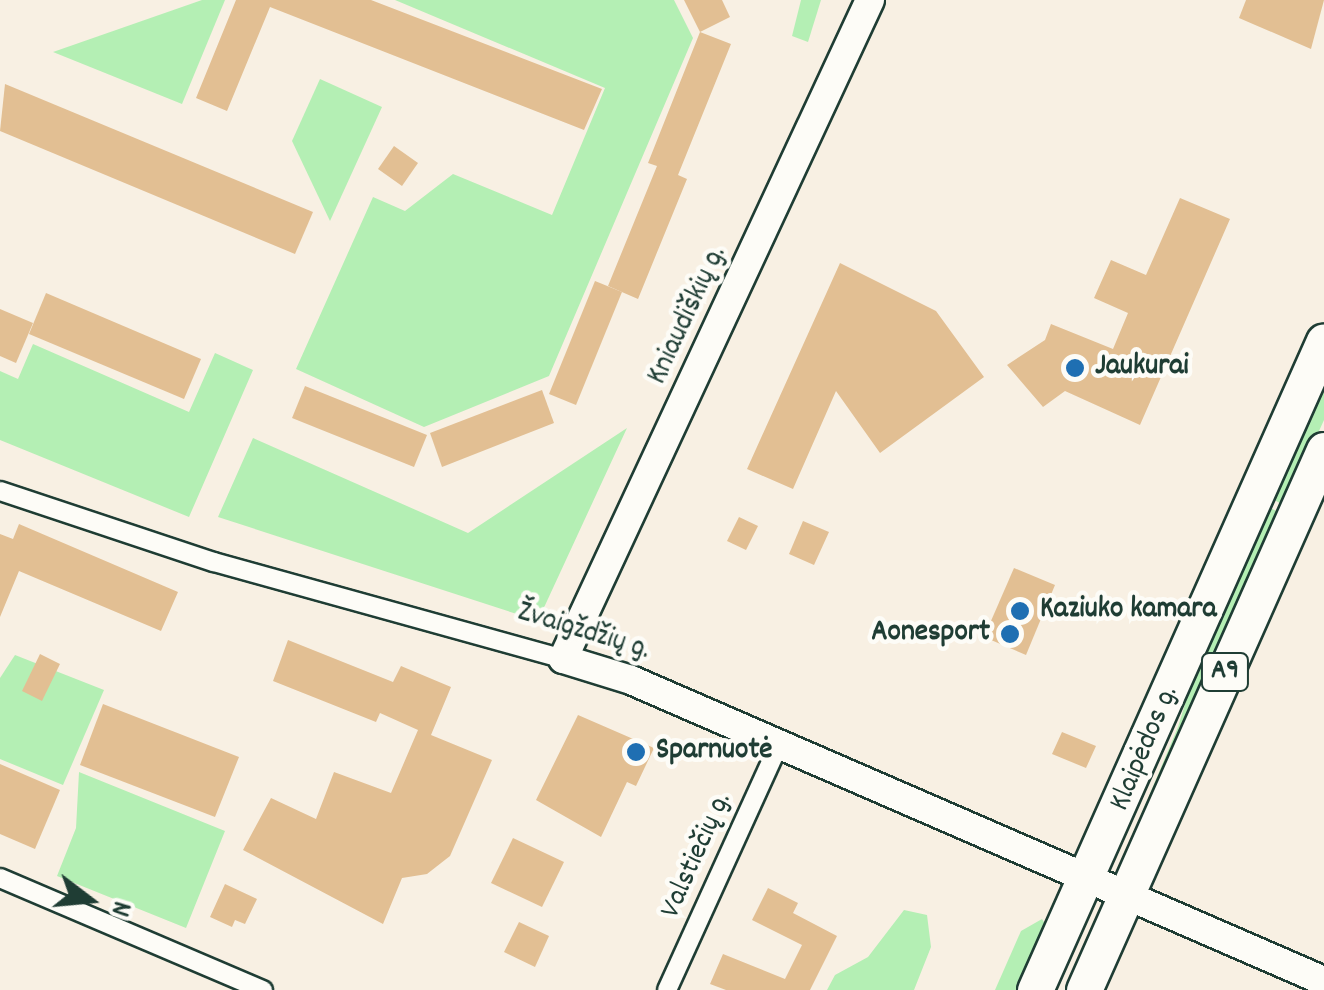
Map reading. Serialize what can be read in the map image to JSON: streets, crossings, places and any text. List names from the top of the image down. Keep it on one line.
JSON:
{"streets":{"highway":["A9","Klaipėdos g."],"main road":["Kniaudiškių g.","Žvaigždžių g."],"street":["Valstiečių g."]},"crossings":[["Kniaudiškių g.","Žvaigždžių g."],["Žvaigždžių g.","Klaipėdos g."],["Žvaigždžių g.","Valstiečių g."]],"places":["Jaukurai","Kaziuko kamara","Aonesport","Sparnuotė"],"north":"right"}
